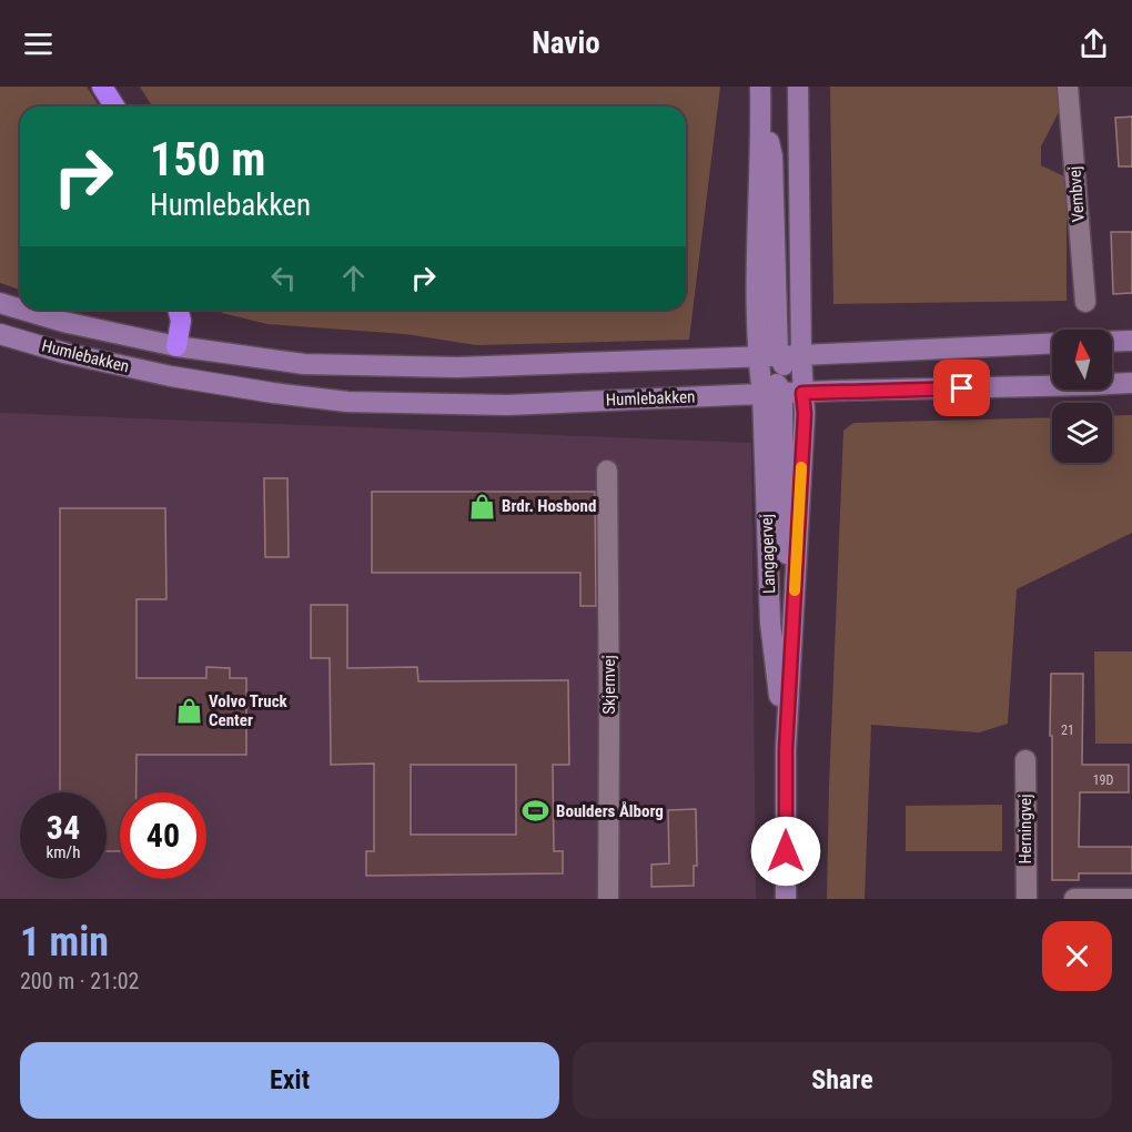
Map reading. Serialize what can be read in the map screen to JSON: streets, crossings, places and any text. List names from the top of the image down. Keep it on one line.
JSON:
{"streets":{"street":["Vembvej","Humlebakken","Langagervej","Skjernvej","Herningvej"]},"crossings":[["Humlebakken","Langagervej"]],"places":{"shop":["Brdr. Hosbond","Volvo Truck Center"],"sports":["Boulders Ålborg"]},"house_numbers":["21","19D"],"north":"top","page":{"header":"Navio","turn":["150 m","Humlebakken"],"speed":"34 km/h","limit":"40","heading":["1 min","200 m · 21:02"],"buttons":["Exit","Share"]}}
